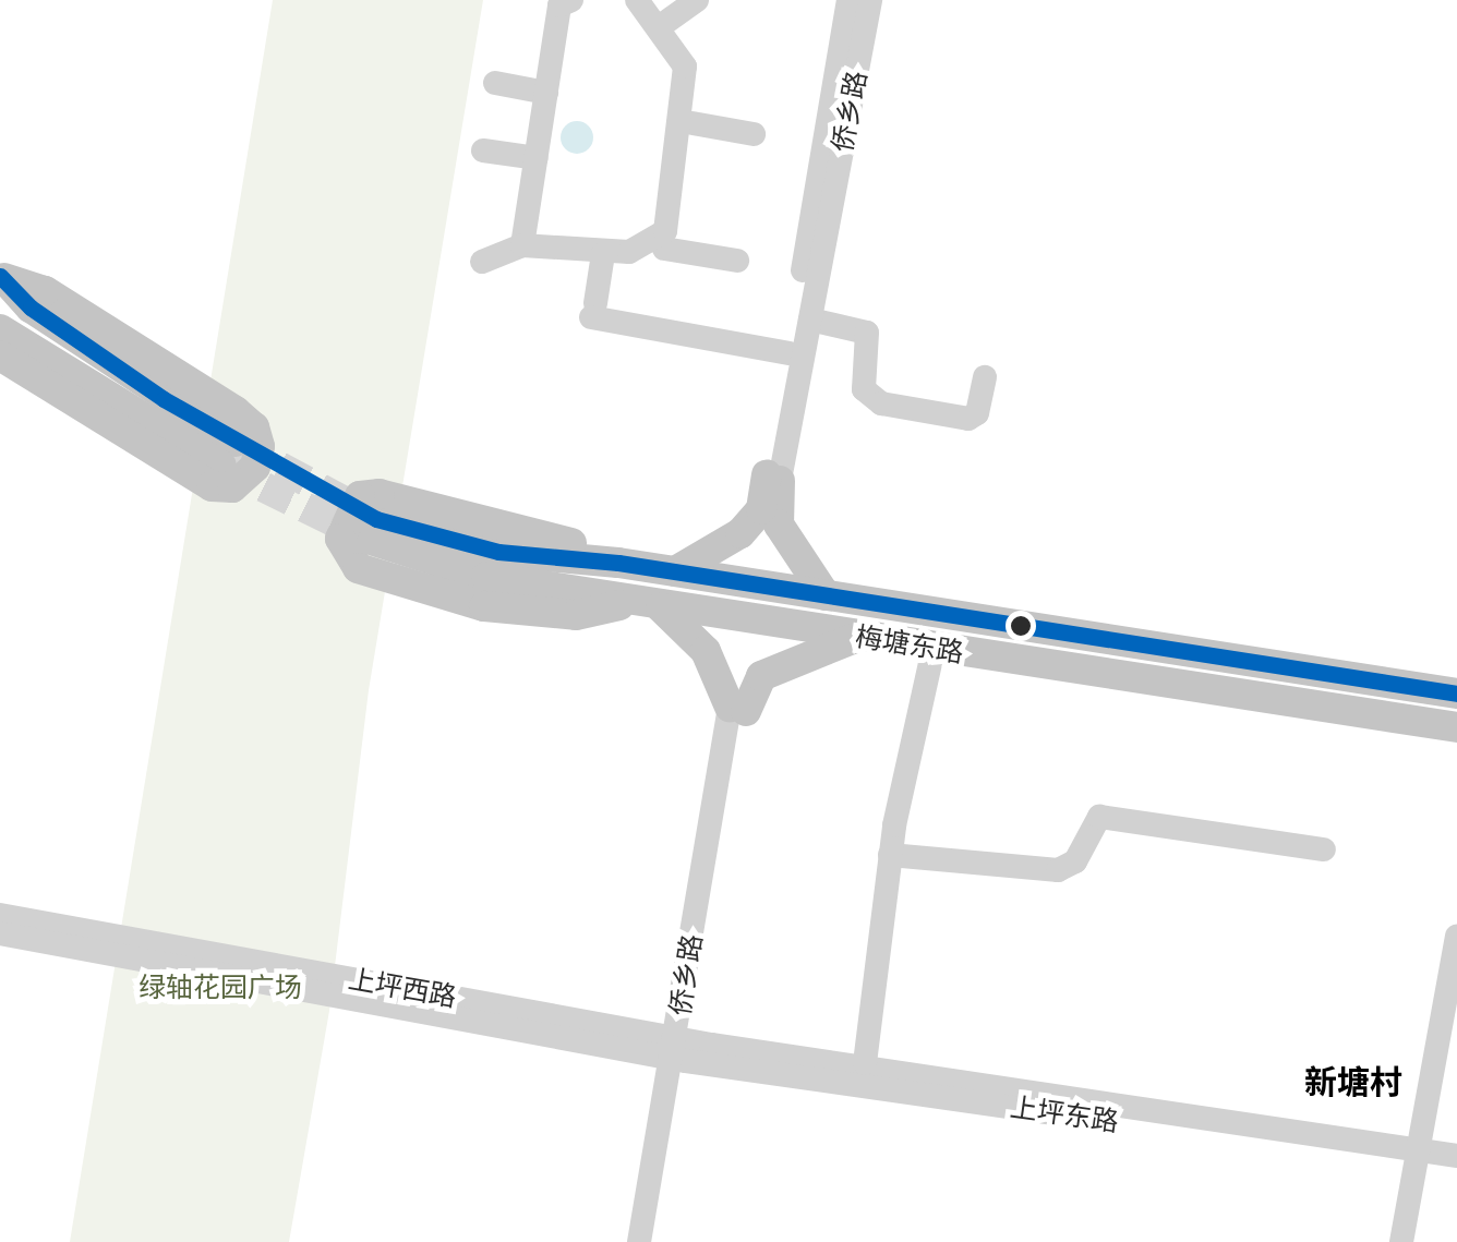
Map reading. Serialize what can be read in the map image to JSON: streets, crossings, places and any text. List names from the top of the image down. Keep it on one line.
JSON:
{"streets":{"main road":["梅塘东路"],"street":["侨乡路","上坪西路","上坪东路"]},"crossings":[["侨乡路","上坪西路"],["侨乡路","上坪东路"],["上坪西路","上坪东路"]],"districts":["新塘村"],"parks":["绿轴花园广场"]}
